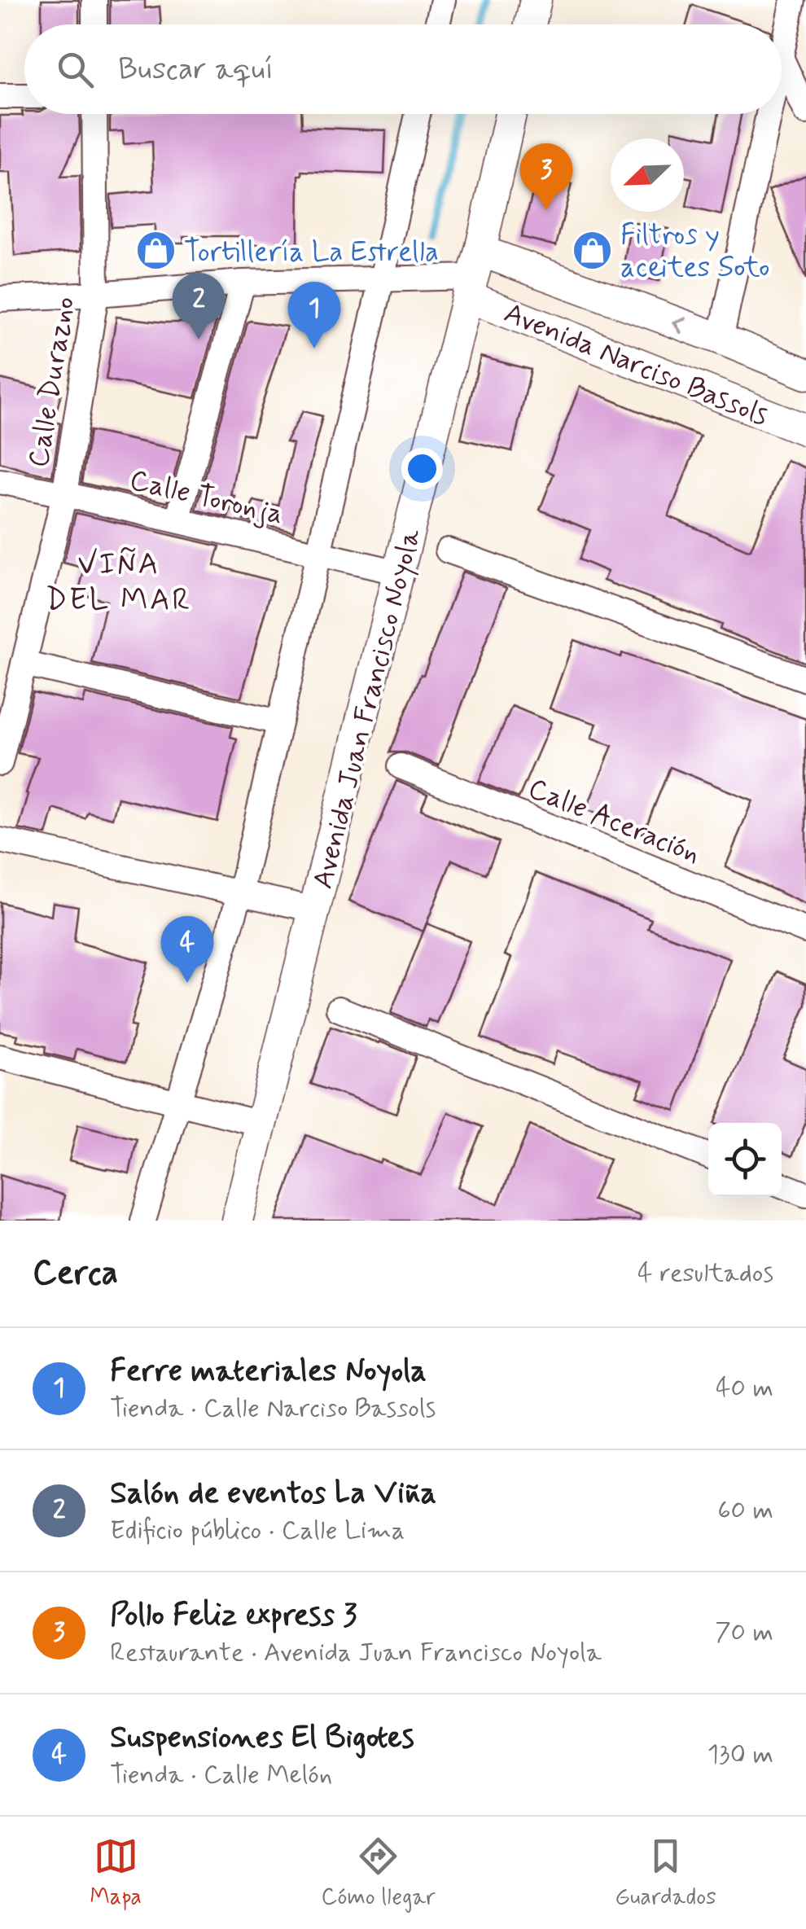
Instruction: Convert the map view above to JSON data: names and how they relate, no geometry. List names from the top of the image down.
{
  "streets": {
    "street": [
      "Avenida Narciso Bassols",
      "Calle Durazno",
      "Calle Toronja",
      "Avenida Juan Francisco Noyola",
      "Calle Aceración"
    ]
  },
  "crossings": [
    ["Avenida Narciso Bassols", "Avenida Juan Francisco Noyola"],
    ["Calle Durazno", "Calle Toronja"],
    ["Calle Toronja", "Avenida Juan Francisco Noyola"]
  ],
  "districts": ["VIÑA DEL MAR"],
  "places": {
    "shop": ["Filtros y aceites Soto", "Tortillería La Estrella"]
  },
  "north": "bottom left",
  "page": {
    "search": "Buscar aquí",
    "pins": [
      "3",
      "2",
      "1",
      "4"
    ],
    "heading": ["Cerca", "4 resultados"],
    "list": [
      {
        "mark": "1",
        "name": "Ferre materiales Noyola",
        "note": "Tienda · Calle Narciso Bassols",
        "value": "40 m"
      },
      {
        "mark": "2",
        "name": "Salón de eventos La Viña",
        "note": "Edificio público · Calle Lima",
        "value": "60 m"
      },
      {
        "mark": "3",
        "name": "Pollo Feliz express 3",
        "note": "Restaurante · Avenida Juan Francisco Noyola",
        "value": "70 m"
      },
      {
        "mark": "4",
        "name": "Suspensiones El Bigotes",
        "note": "Tienda · Calle Melón",
        "value": "130 m"
      }
    ],
    "nav": ["Mapa", "Cómo llegar", "Guardados"]
  }
}
